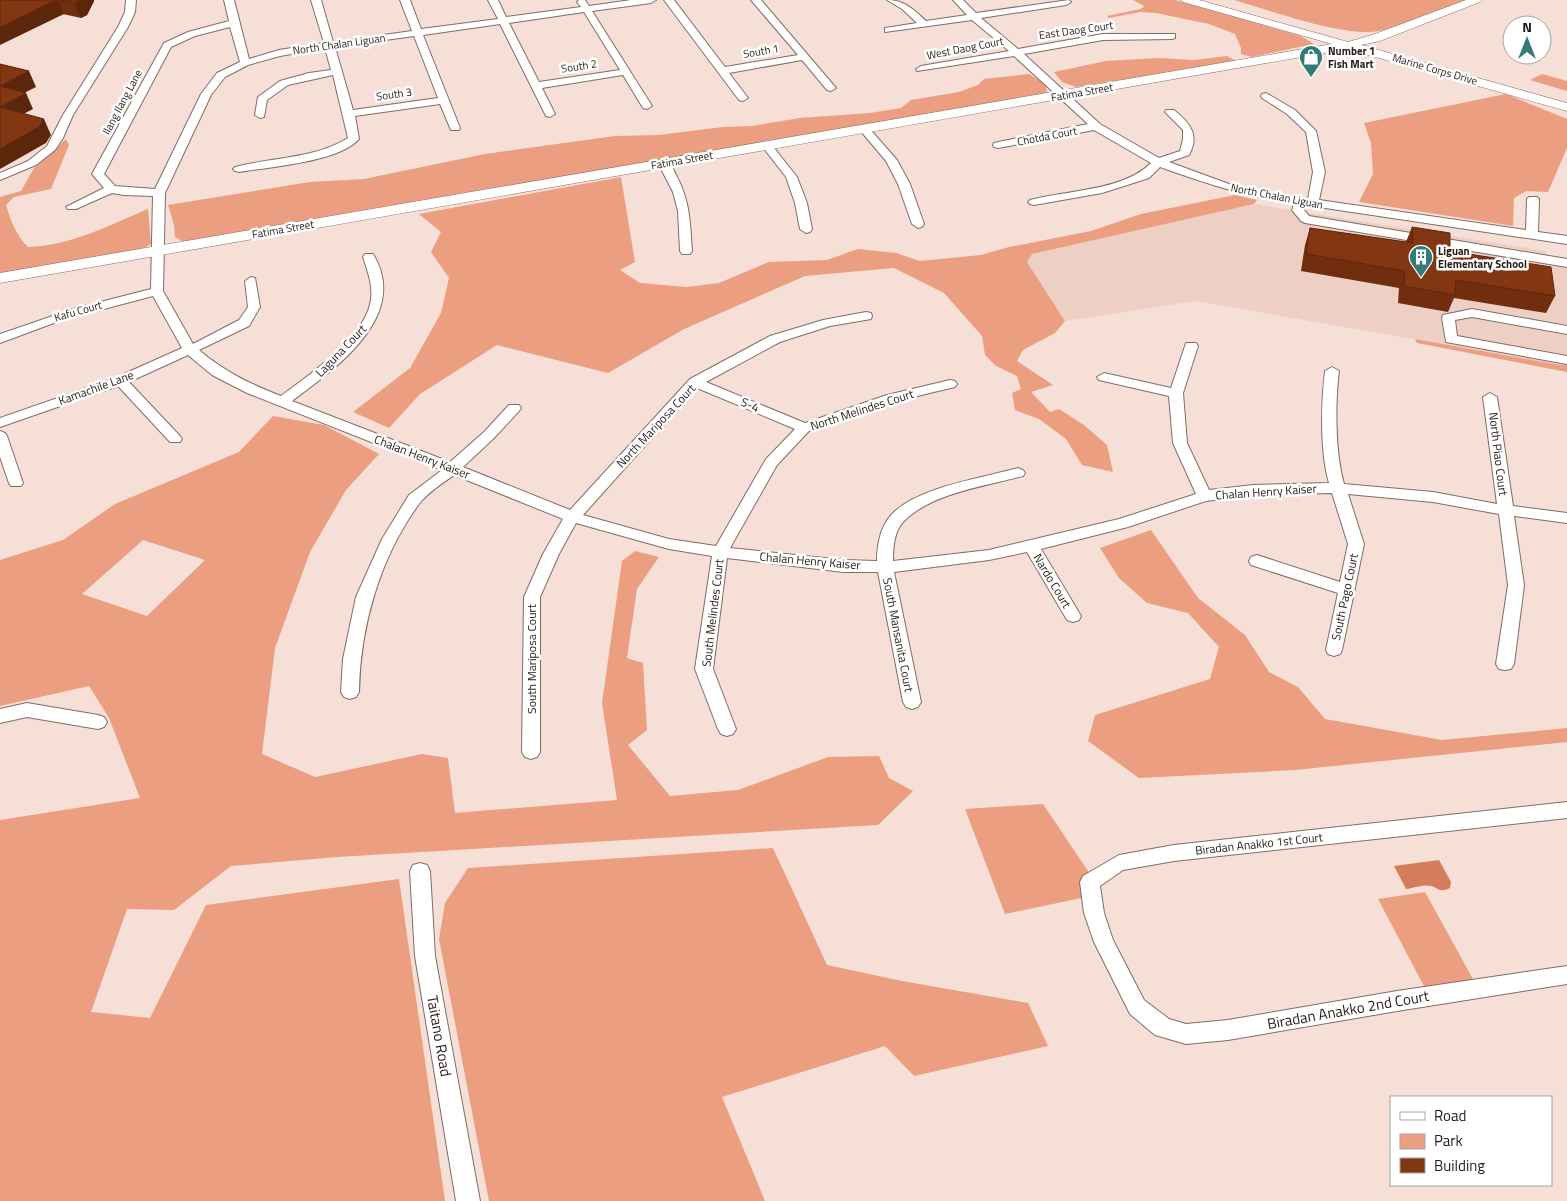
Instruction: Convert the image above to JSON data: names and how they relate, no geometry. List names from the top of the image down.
{
  "streets": {
    "main road": ["Marine Corps Drive", "Fatima Street"],
    "street": [
      "East Daog Court",
      "North Chalan Liguan",
      "West Daog Court",
      "South 1",
      "South 2",
      "South 3",
      "Ilang Ilang Lane",
      "Chotda Court",
      "Kafu Court",
      "Laguna Court",
      "Kamachile Lane",
      "S-4",
      "North Melindes Court",
      "North Mariposa Court",
      "North Piao Court",
      "Chalan Henry Kaiser",
      "Nardo Court",
      "South Pago Court",
      "South Melindes Court",
      "South Mansanita Court",
      "South Mariposa Court",
      "Biradan Anakko 1st Court",
      "Biradan Anakko 2nd Court",
      "Taitano Road"
    ]
  },
  "crossings": [
    ["East Daog Court", "North Chalan Liguan"],
    ["East Daog Court", "West Daog Court"],
    ["North Chalan Liguan", "West Daog Court"],
    ["North Chalan Liguan", "Fatima Street"],
    ["North Chalan Liguan", "Chotda Court"],
    ["North Chalan Liguan", "Chalan Henry Kaiser"],
    ["Marine Corps Drive", "Fatima Street"],
    ["Fatima Street", "Chalan Henry Kaiser"],
    ["Kafu Court", "Chalan Henry Kaiser"],
    ["Laguna Court", "Chalan Henry Kaiser"],
    ["Kamachile Lane", "Chalan Henry Kaiser"],
    ["S-4", "North Melindes Court"],
    ["S-4", "North Mariposa Court"],
    ["North Melindes Court", "Chalan Henry Kaiser"],
    ["North Melindes Court", "South Melindes Court"],
    ["North Mariposa Court", "Chalan Henry Kaiser"],
    ["North Mariposa Court", "South Mariposa Court"],
    ["North Piao Court", "Chalan Henry Kaiser"],
    ["Chalan Henry Kaiser", "Nardo Court"],
    ["Chalan Henry Kaiser", "South Pago Court"],
    ["Chalan Henry Kaiser", "South Melindes Court"],
    ["Chalan Henry Kaiser", "South Mansanita Court"],
    ["Chalan Henry Kaiser", "South Mariposa Court"],
    ["Biradan Anakko 1st Court", "Biradan Anakko 2nd Court"]
  ],
  "places": {
    "shop": ["Number 1 Fish Mart"],
    "building": ["Liguan Elementary School"]
  },
  "legend": ["Road", "Park", "Building"],
  "north": "top"
}
